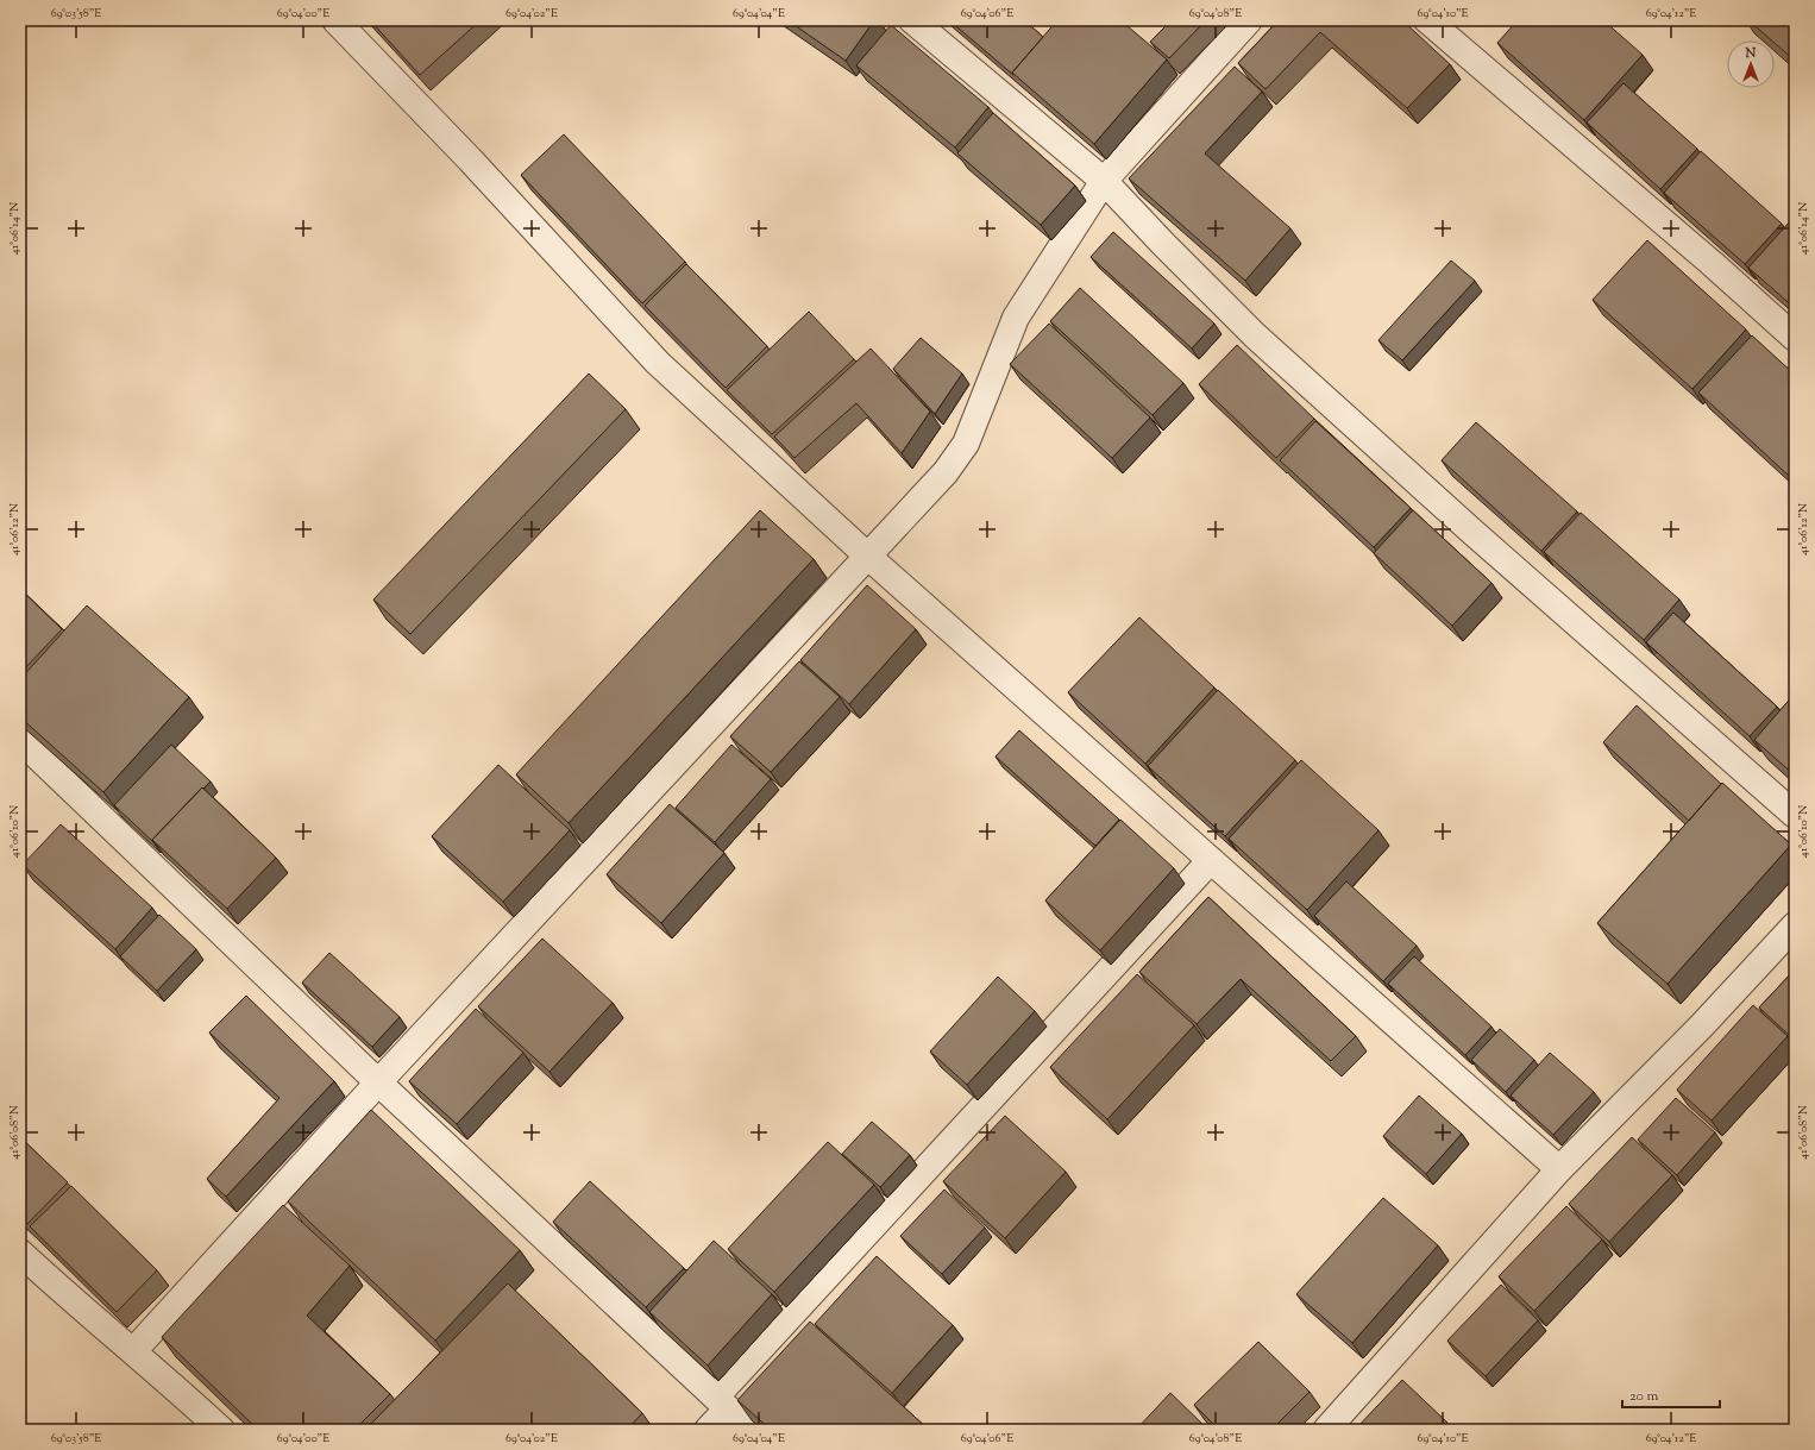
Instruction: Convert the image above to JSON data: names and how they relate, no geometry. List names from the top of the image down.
{
  "scale_bar": "20 m",
  "north": "top",
  "coordinates": [
    "69°03'58\"E",
    "69°04'00\"E",
    "69°04'02\"E",
    "69°04'04\"E",
    "69°04'06\"E",
    "69°04'08\"E",
    "69°04'10\"E",
    "69°04'12\"E",
    "41°06'14\"N",
    "41°06'12\"N",
    "41°06'10\"N",
    "41°06'08\"N"
  ]
}
